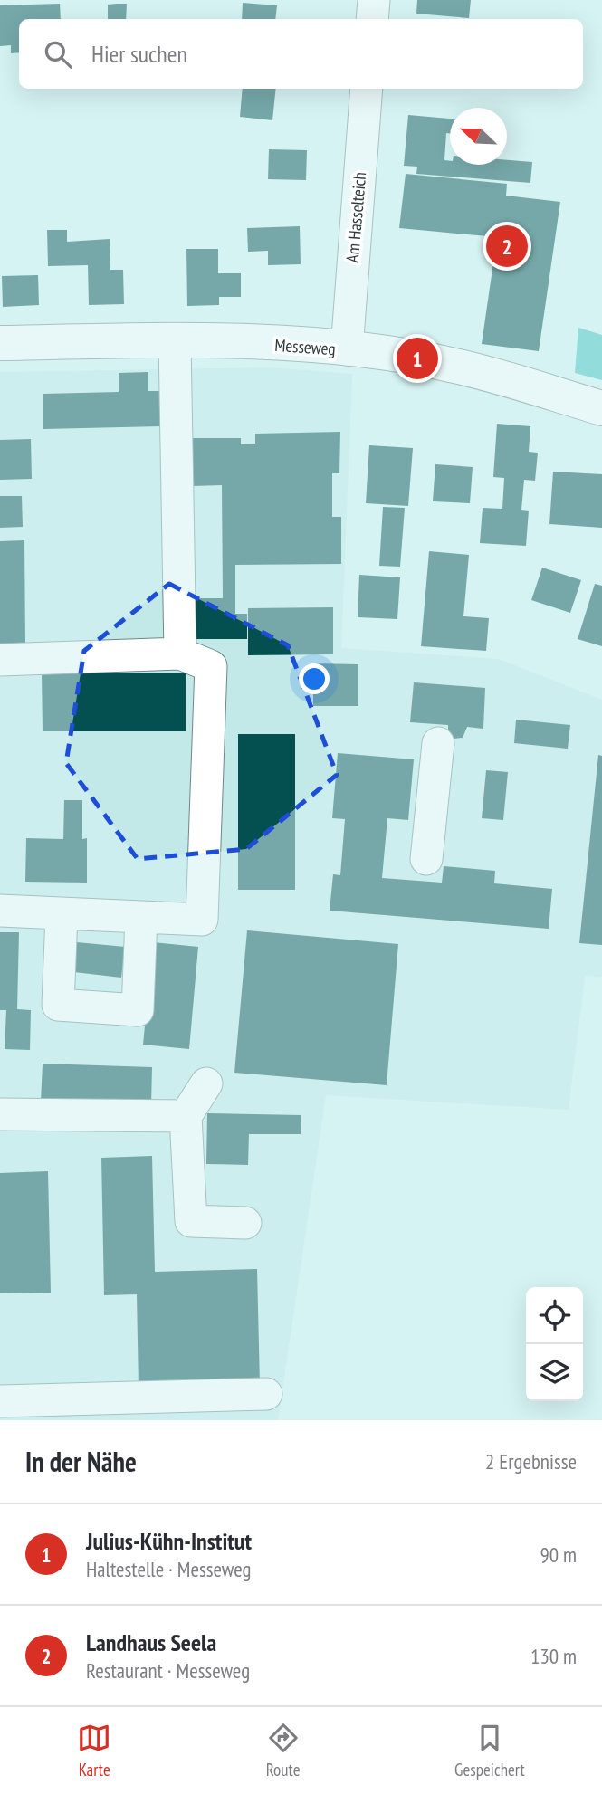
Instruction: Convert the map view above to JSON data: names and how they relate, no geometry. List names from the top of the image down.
{
  "streets": {
    "main road": ["Messeweg"],
    "street": ["Am Hasselteich"]
  },
  "crossings": [
    ["Am Hasselteich", "Messeweg"]
  ],
  "north": "top left",
  "page": {
    "search": "Hier suchen",
    "pins": ["2", "1"],
    "heading": ["In der Nähe", "2 Ergebnisse"],
    "list": [
      {
        "mark": "1",
        "name": "Julius-Kühn-Institut",
        "note": "Haltestelle · Messeweg",
        "value": "90 m"
      },
      {
        "mark": "2",
        "name": "Landhaus Seela",
        "note": "Restaurant · Messeweg",
        "value": "130 m"
      }
    ],
    "nav": ["Karte", "Route", "Gespeichert"]
  }
}
